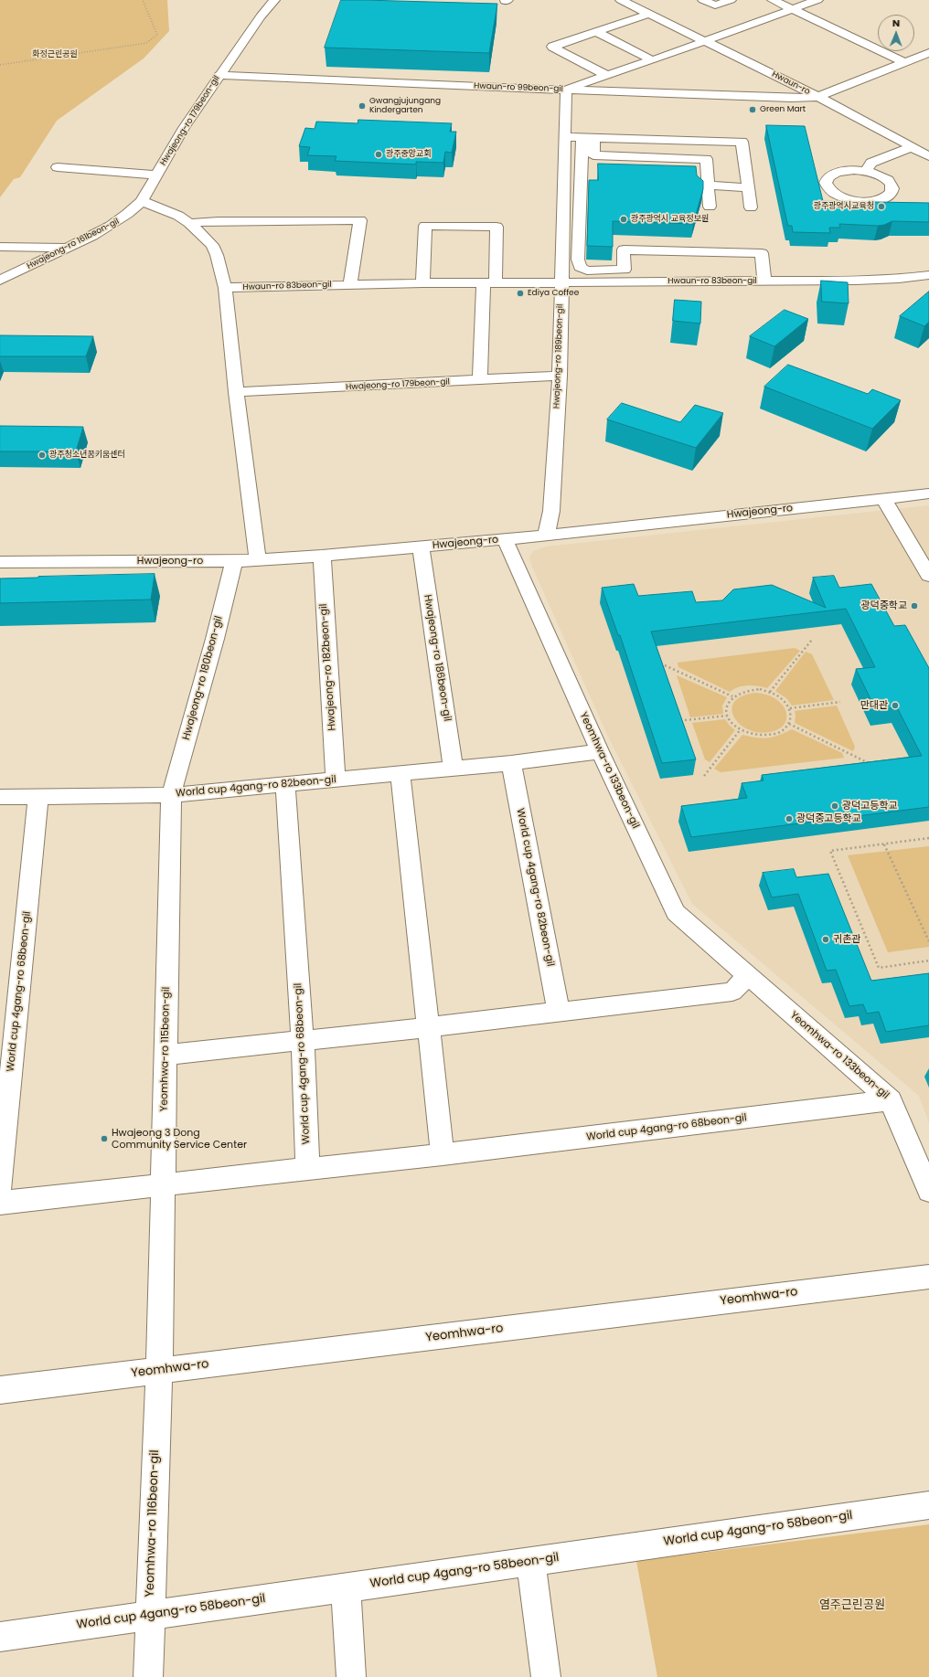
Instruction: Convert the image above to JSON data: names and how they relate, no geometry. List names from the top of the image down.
{
  "streets": {
    "street": [
      "Hwaun-ro",
      "Hwaun-ro 99beon-gil",
      "Hwajeong-ro 179beon-gil",
      "Hwajeong-ro 161beon-gil",
      "Hwaun-ro 83beon-gil",
      "Hwajeong-ro 189beon-gil",
      "Hwajeong-ro",
      "Hwajeong-ro 186beon-gil",
      "Hwajeong-ro 182beon-gil",
      "Hwajeong-ro 180beon-gil",
      "Yeomhwa-ro 133beon-gil",
      "World cup 4gang-ro 82beon-gil",
      "World cup 4gang-ro 68beon-gil",
      "Yeomhwa-ro 115beon-gil",
      "Yeomhwa-ro",
      "Yeomhwa-ro 116beon-gil",
      "World cup 4gang-ro 58beon-gil"
    ]
  },
  "crossings": [
    ["Hwaun-ro", "Hwaun-ro 99beon-gil"],
    ["Hwaun-ro 99beon-gil", "Hwajeong-ro 179beon-gil"],
    ["Hwaun-ro 99beon-gil", "Hwajeong-ro 189beon-gil"],
    ["Hwajeong-ro 179beon-gil", "Hwajeong-ro 161beon-gil"],
    ["Hwajeong-ro 179beon-gil", "Hwajeong-ro 189beon-gil"],
    ["Hwaun-ro 83beon-gil", "Hwajeong-ro 189beon-gil"],
    ["Hwajeong-ro 189beon-gil", "Hwajeong-ro"],
    ["Hwajeong-ro", "Hwajeong-ro 186beon-gil"],
    ["Hwajeong-ro", "Hwajeong-ro 182beon-gil"],
    ["Hwajeong-ro", "Hwajeong-ro 180beon-gil"],
    ["Hwajeong-ro", "Yeomhwa-ro 133beon-gil"],
    ["Hwajeong-ro 186beon-gil", "World cup 4gang-ro 82beon-gil"],
    ["Hwajeong-ro 182beon-gil", "World cup 4gang-ro 82beon-gil"],
    ["Hwajeong-ro 180beon-gil", "World cup 4gang-ro 82beon-gil"],
    ["Hwajeong-ro 180beon-gil", "Yeomhwa-ro 115beon-gil"],
    ["Yeomhwa-ro 133beon-gil", "World cup 4gang-ro 82beon-gil"],
    ["Yeomhwa-ro 133beon-gil", "World cup 4gang-ro 68beon-gil"],
    ["World cup 4gang-ro 82beon-gil", "World cup 4gang-ro 68beon-gil"],
    ["World cup 4gang-ro 82beon-gil", "Yeomhwa-ro 115beon-gil"],
    ["World cup 4gang-ro 68beon-gil", "Yeomhwa-ro 115beon-gil"],
    ["Yeomhwa-ro 115beon-gil", "Yeomhwa-ro"],
    ["Yeomhwa-ro 115beon-gil", "Yeomhwa-ro 116beon-gil"],
    ["Yeomhwa-ro", "Yeomhwa-ro 116beon-gil"],
    ["Yeomhwa-ro 116beon-gil", "World cup 4gang-ro 58beon-gil"]
  ],
  "parks": ["화정근린공원", "염주근린공원"],
  "places": [
    "Gwangjujungang Kindergarten",
    "Green Mart",
    "광주중앙교회",
    "광주광역시교육청",
    "광주광역시 교육정보원",
    "Ediya Coffee",
    "광주청소년꿈키움센터",
    "광덕중학교",
    "만대관",
    "광덕고등학교",
    "광덕중고등학교",
    "귀촌관",
    "Hwajeong 3 Dong Community Service Center"
  ],
  "north": "top"
}
